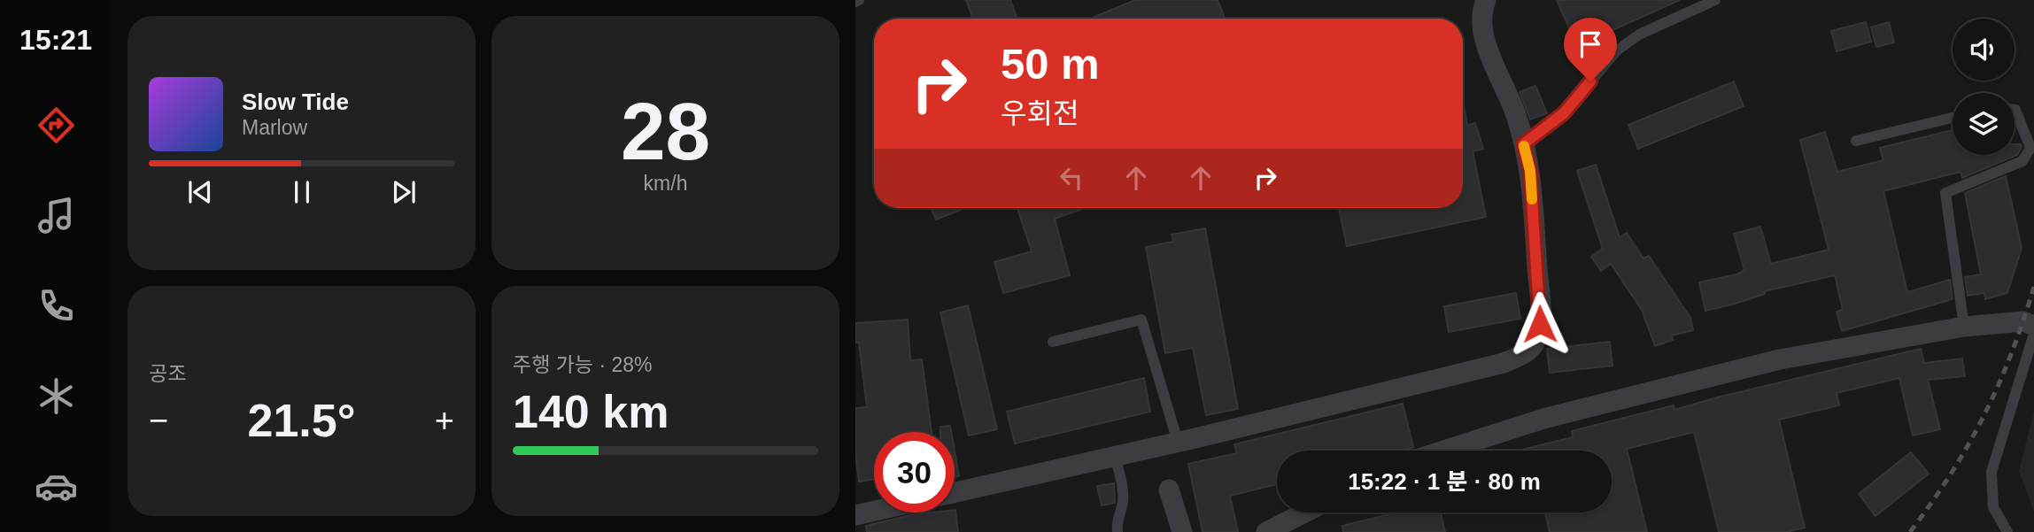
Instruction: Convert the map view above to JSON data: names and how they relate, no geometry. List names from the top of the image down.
{
  "page": {
    "tabs": "15:21",
    "tile": [
      ["28", "km/h"],
      "공조",
      ["주행 가능 · 28%", "140 km"]
    ],
    "turn": ["50 m", "우회전"],
    "song": ["Slow Tide", "Marlow"],
    "heat": ["−", "21.5°", "+"],
    "limit": "30",
    "trip": "15:22 · 1 분 · 80 m"
  }
}
